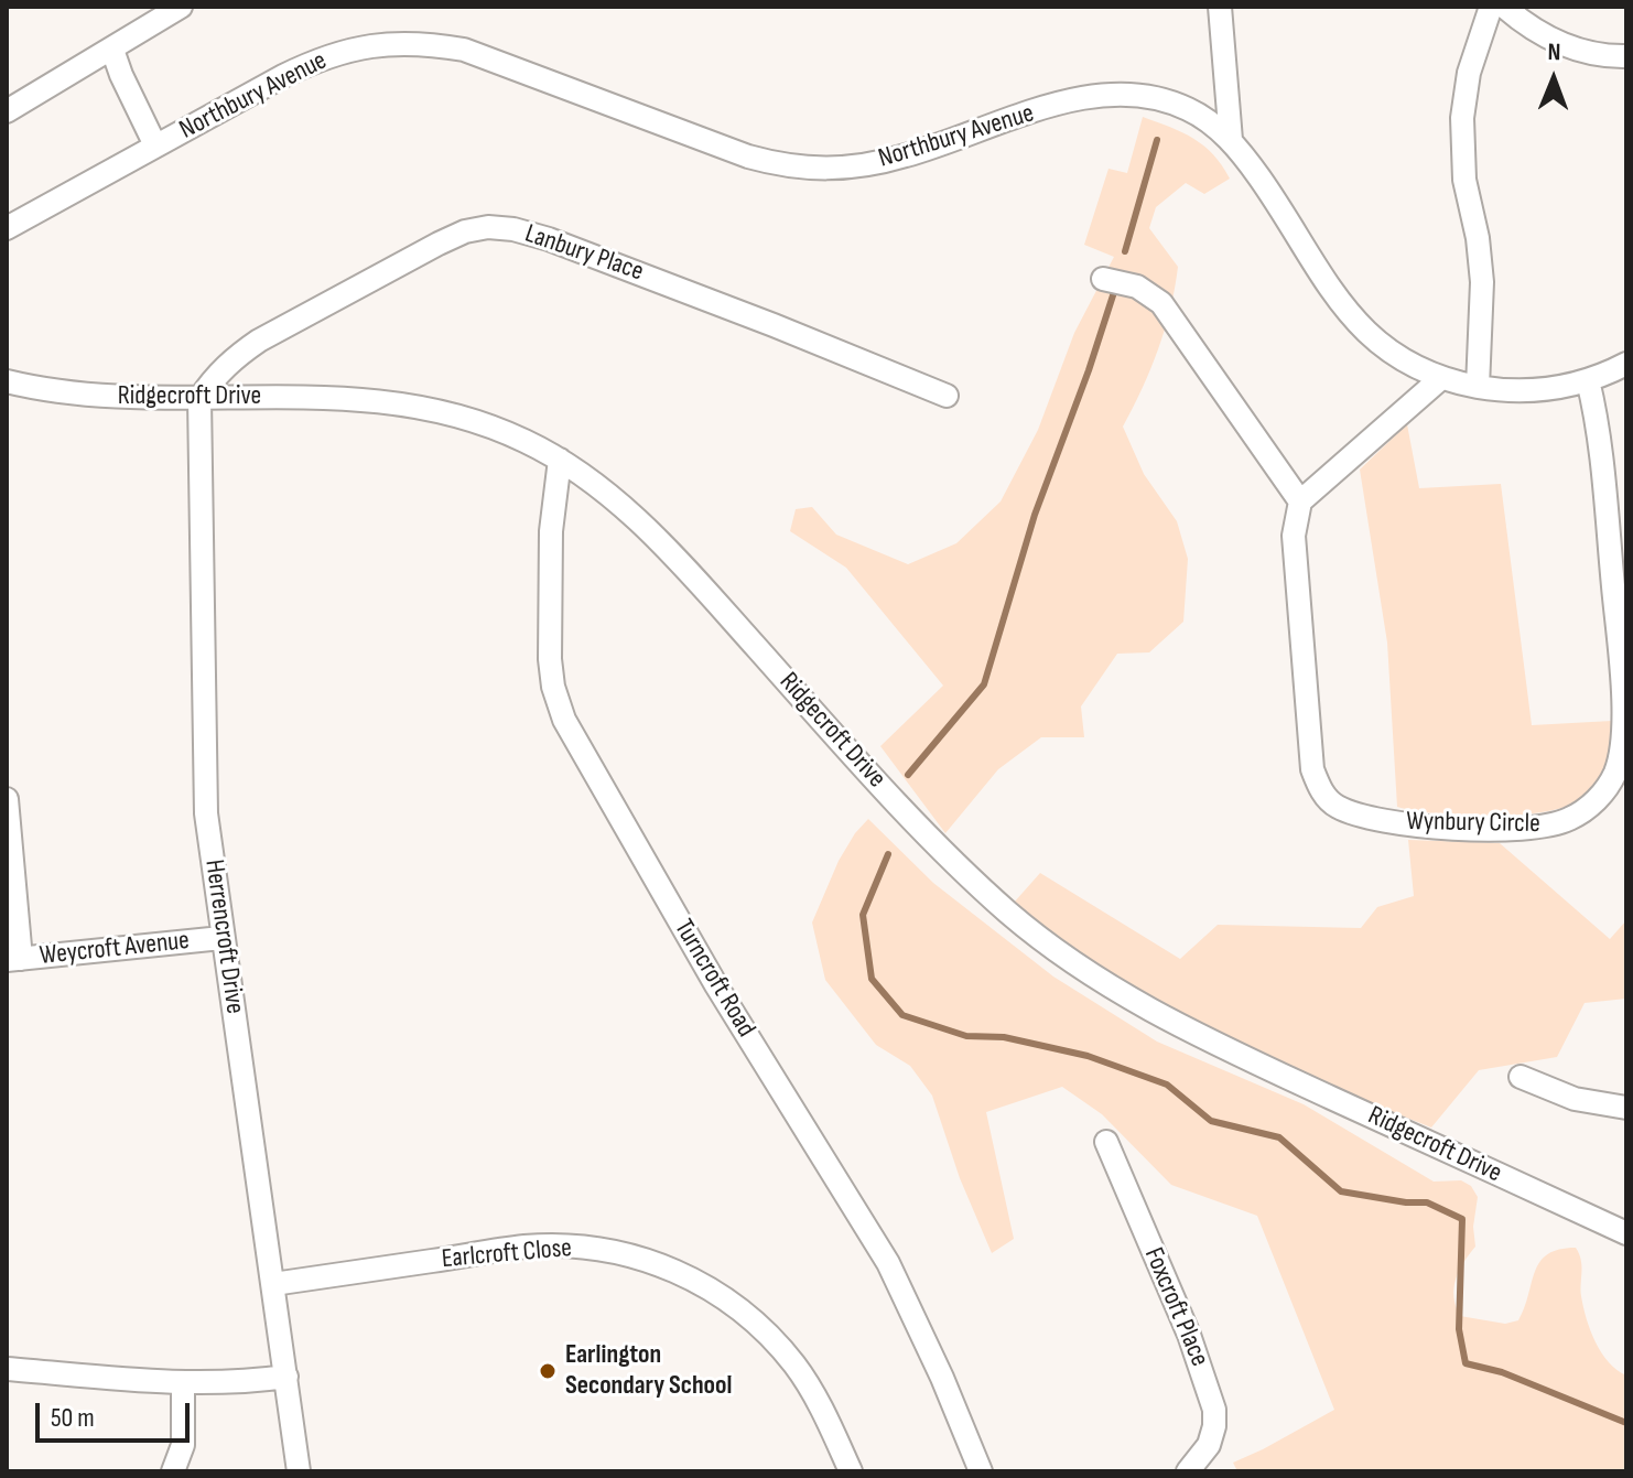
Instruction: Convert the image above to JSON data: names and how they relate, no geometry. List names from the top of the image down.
{
  "streets": {
    "street": [
      "Northbury Avenue",
      "Lanbury Place",
      "Ridgecroft Drive",
      "Wynbury Circle",
      "Herrencroft Drive",
      "Weycroft Avenue",
      "Turncroft Road",
      "Earlcroft Close",
      "Foxcroft Place"
    ]
  },
  "crossings": [
    ["Northbury Avenue", "Wynbury Circle"],
    ["Lanbury Place", "Ridgecroft Drive"],
    ["Lanbury Place", "Herrencroft Drive"],
    ["Ridgecroft Drive", "Herrencroft Drive"],
    ["Ridgecroft Drive", "Turncroft Road"],
    ["Herrencroft Drive", "Weycroft Avenue"],
    ["Herrencroft Drive", "Earlcroft Close"]
  ],
  "places": ["Earlington Secondary School"],
  "scale_bar": "50 m",
  "north": "top"
}
